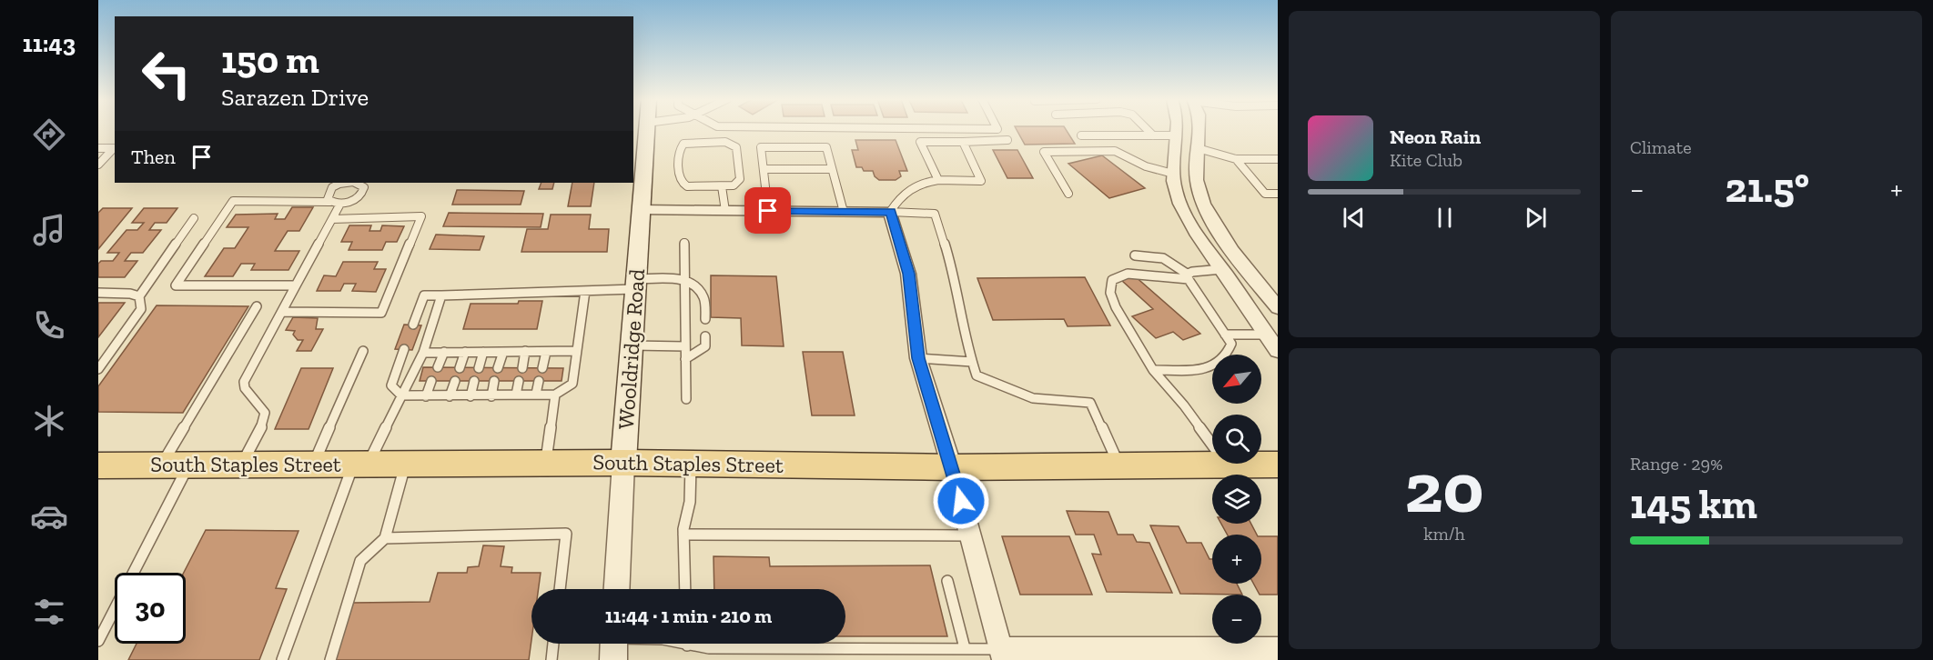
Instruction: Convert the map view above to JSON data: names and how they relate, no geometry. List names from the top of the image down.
{
  "streets": {
    "main road": ["Wooldridge Road", "South Staples Street"]
  },
  "crossings": [
    ["Wooldridge Road", "South Staples Street"]
  ],
  "north": "bottom left",
  "page": {
    "tabs": "11:43",
    "tile": [
      "Climate",
      ["20", "km/h"],
      ["Range · 29%", "145 km"]
    ],
    "turn": ["150 m", "Sarazen Drive"],
    "song": ["Neon Rain", "Kite Club"],
    "then": "Then",
    "heat": ["−", "21.5°", "+"],
    "map_buttons": ["+", "−"],
    "limit": "30",
    "trip": "11:44 · 1 min · 210 m"
  }
}
